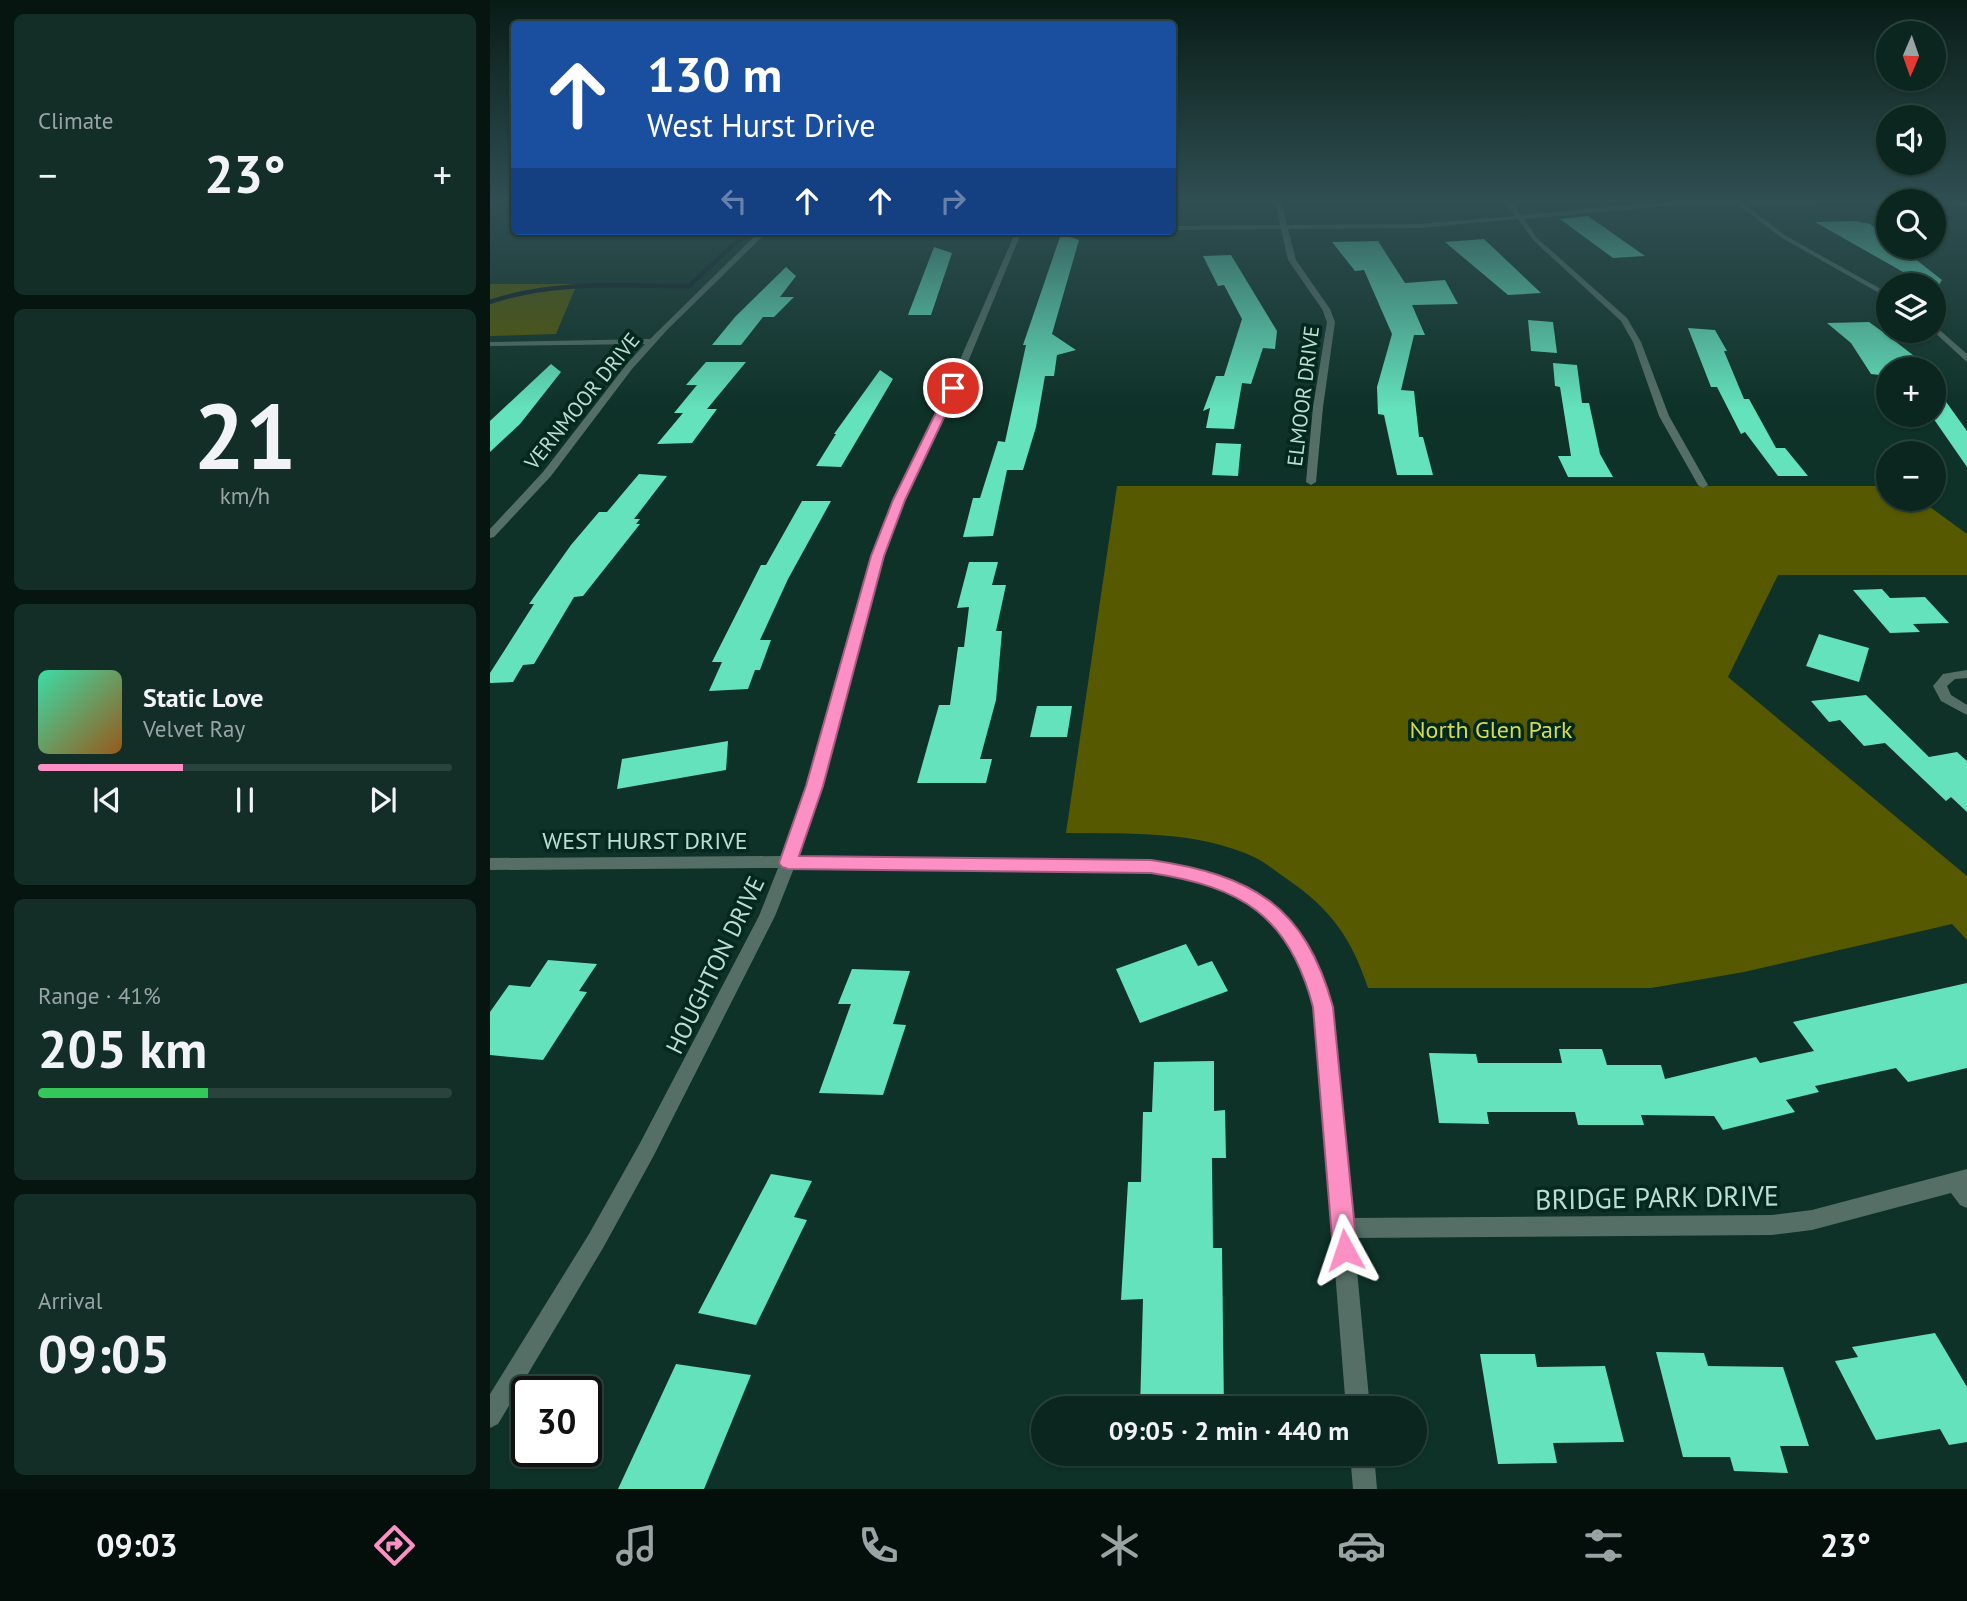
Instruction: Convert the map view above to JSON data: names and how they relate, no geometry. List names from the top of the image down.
{
  "streets": {
    "street": [
      "ELMOOR DRIVE",
      "VERNMOOR DRIVE",
      "WEST HURST DRIVE",
      "HOUGHTON DRIVE",
      "BRIDGE PARK DRIVE"
    ]
  },
  "crossings": [
    ["WEST HURST DRIVE", "HOUGHTON DRIVE"],
    ["WEST HURST DRIVE", "BRIDGE PARK DRIVE"]
  ],
  "parks": ["North Glen Park"],
  "north": "bottom",
  "page": {
    "tile": [
      "Climate",
      ["21", "km/h"],
      ["Range · 41%", "205 km"],
      ["Arrival", "09:05"]
    ],
    "map_buttons": ["+", "−"],
    "turn": ["130 m", "West Hurst Drive"],
    "heat": ["−", "23°", "+"],
    "song": ["Static Love", "Velvet Ray"],
    "limit": "30",
    "trip": "09:05 · 2 min · 440 m",
    "tabs": ["09:03", "23°"]
  }
}
